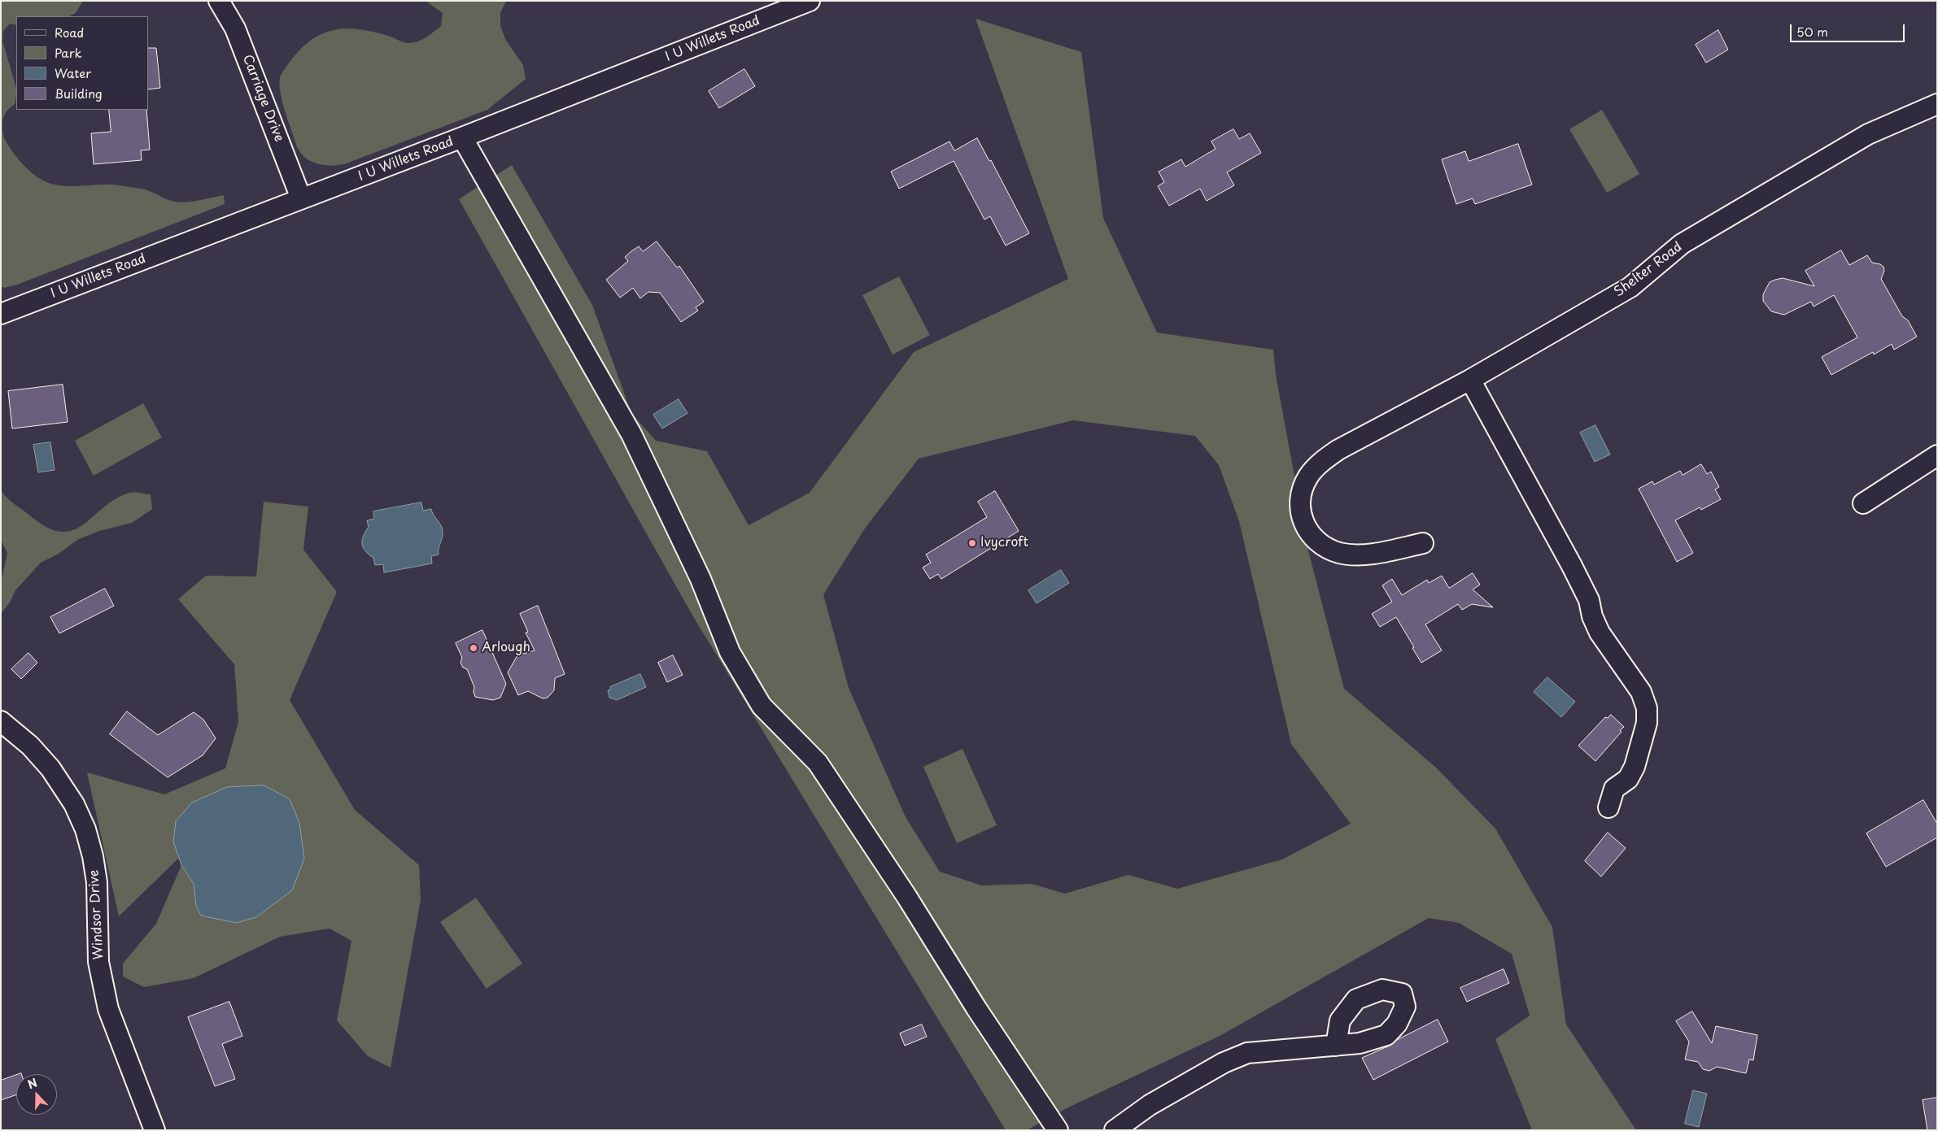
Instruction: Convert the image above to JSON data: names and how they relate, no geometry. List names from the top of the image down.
{
  "streets": {
    "street": [
      "I U Willets Road",
      "Carriage Drive",
      "Shelter Road",
      "Windsor Drive"
    ]
  },
  "crossings": [
    ["I U Willets Road", "Carriage Drive"]
  ],
  "places": ["Ivycroft", "Arlough"],
  "legend": [
    "Road",
    "Park",
    "Water",
    "Building"
  ],
  "scale_bar": "50 m",
  "north": "top"
}
